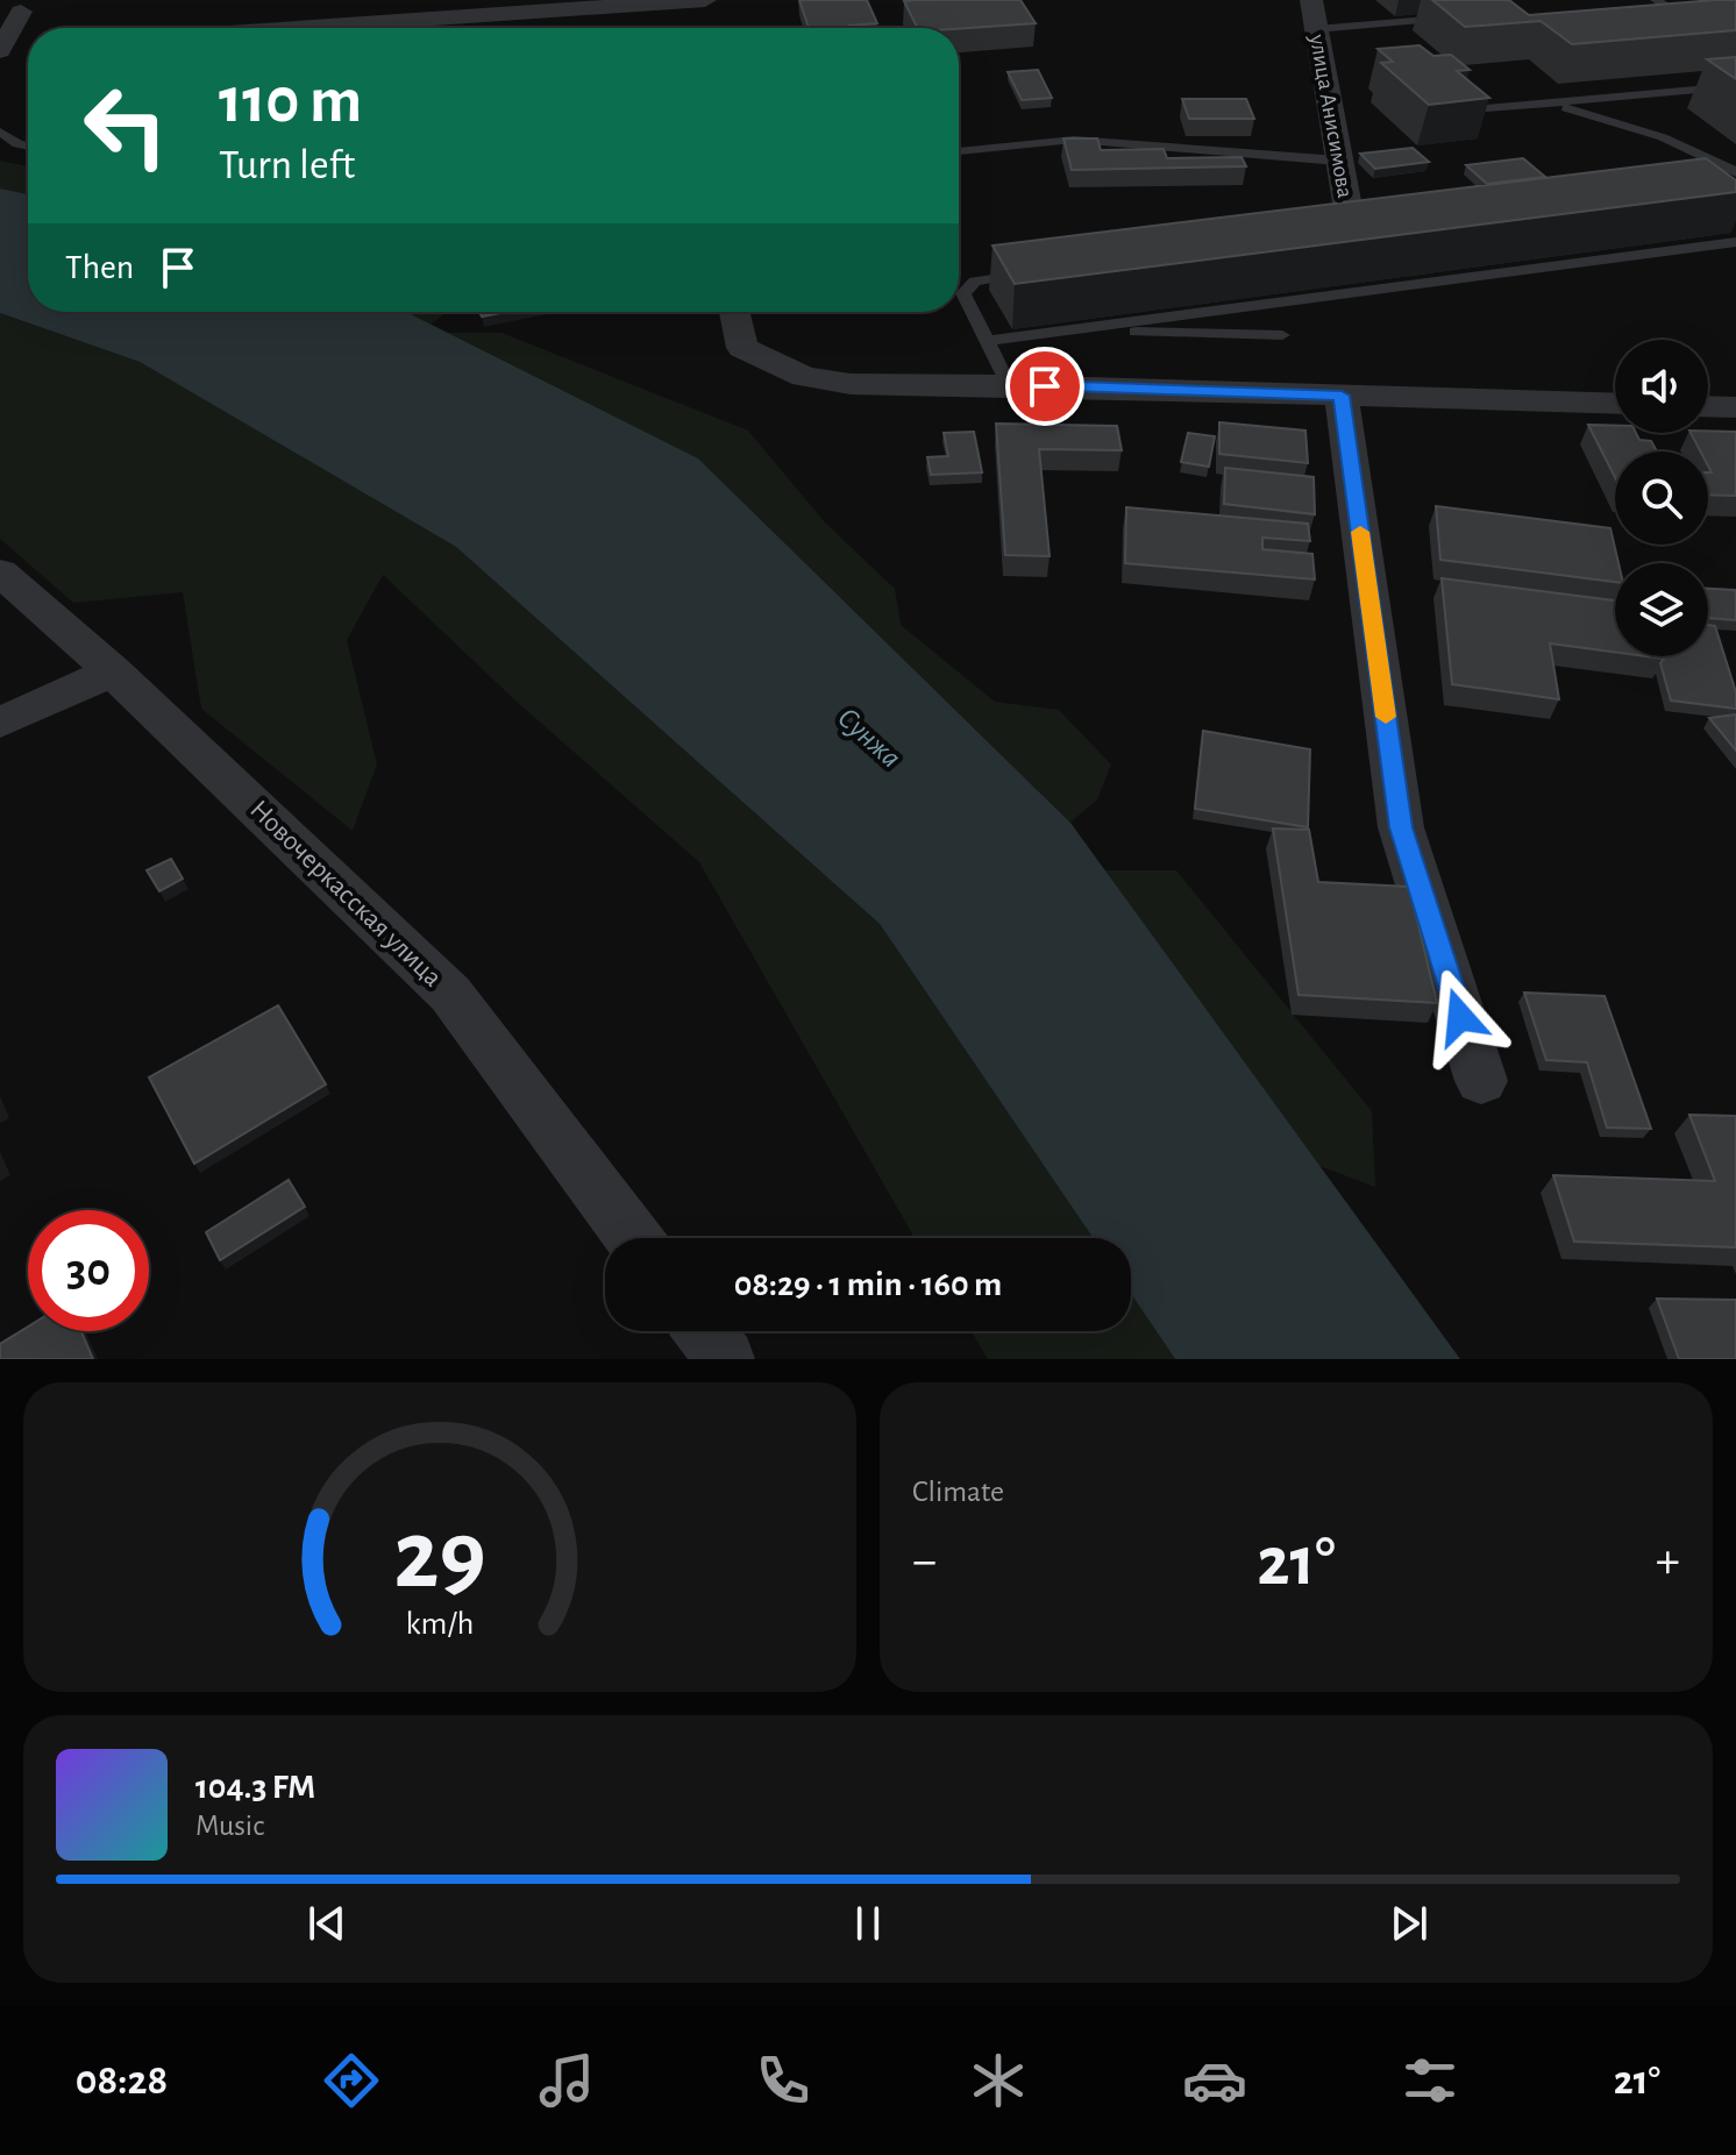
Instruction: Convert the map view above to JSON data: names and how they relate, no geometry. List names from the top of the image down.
{
  "streets": {
    "street": ["улица Анисимова", "Новочеркасская улица"]
  },
  "water": ["Сунжа"],
  "page": {
    "turn": ["110 m", "Turn left"],
    "then": "Then",
    "limit": "30",
    "trip": "08:29 · 1 min · 160 m",
    "tile": "Climate",
    "heat": ["−", "21°", "+"],
    "song": ["104.3 FM", "Music"],
    "tabs": ["08:28", "21°"],
    "gauge": ["29", "km/h"]
  }
}
